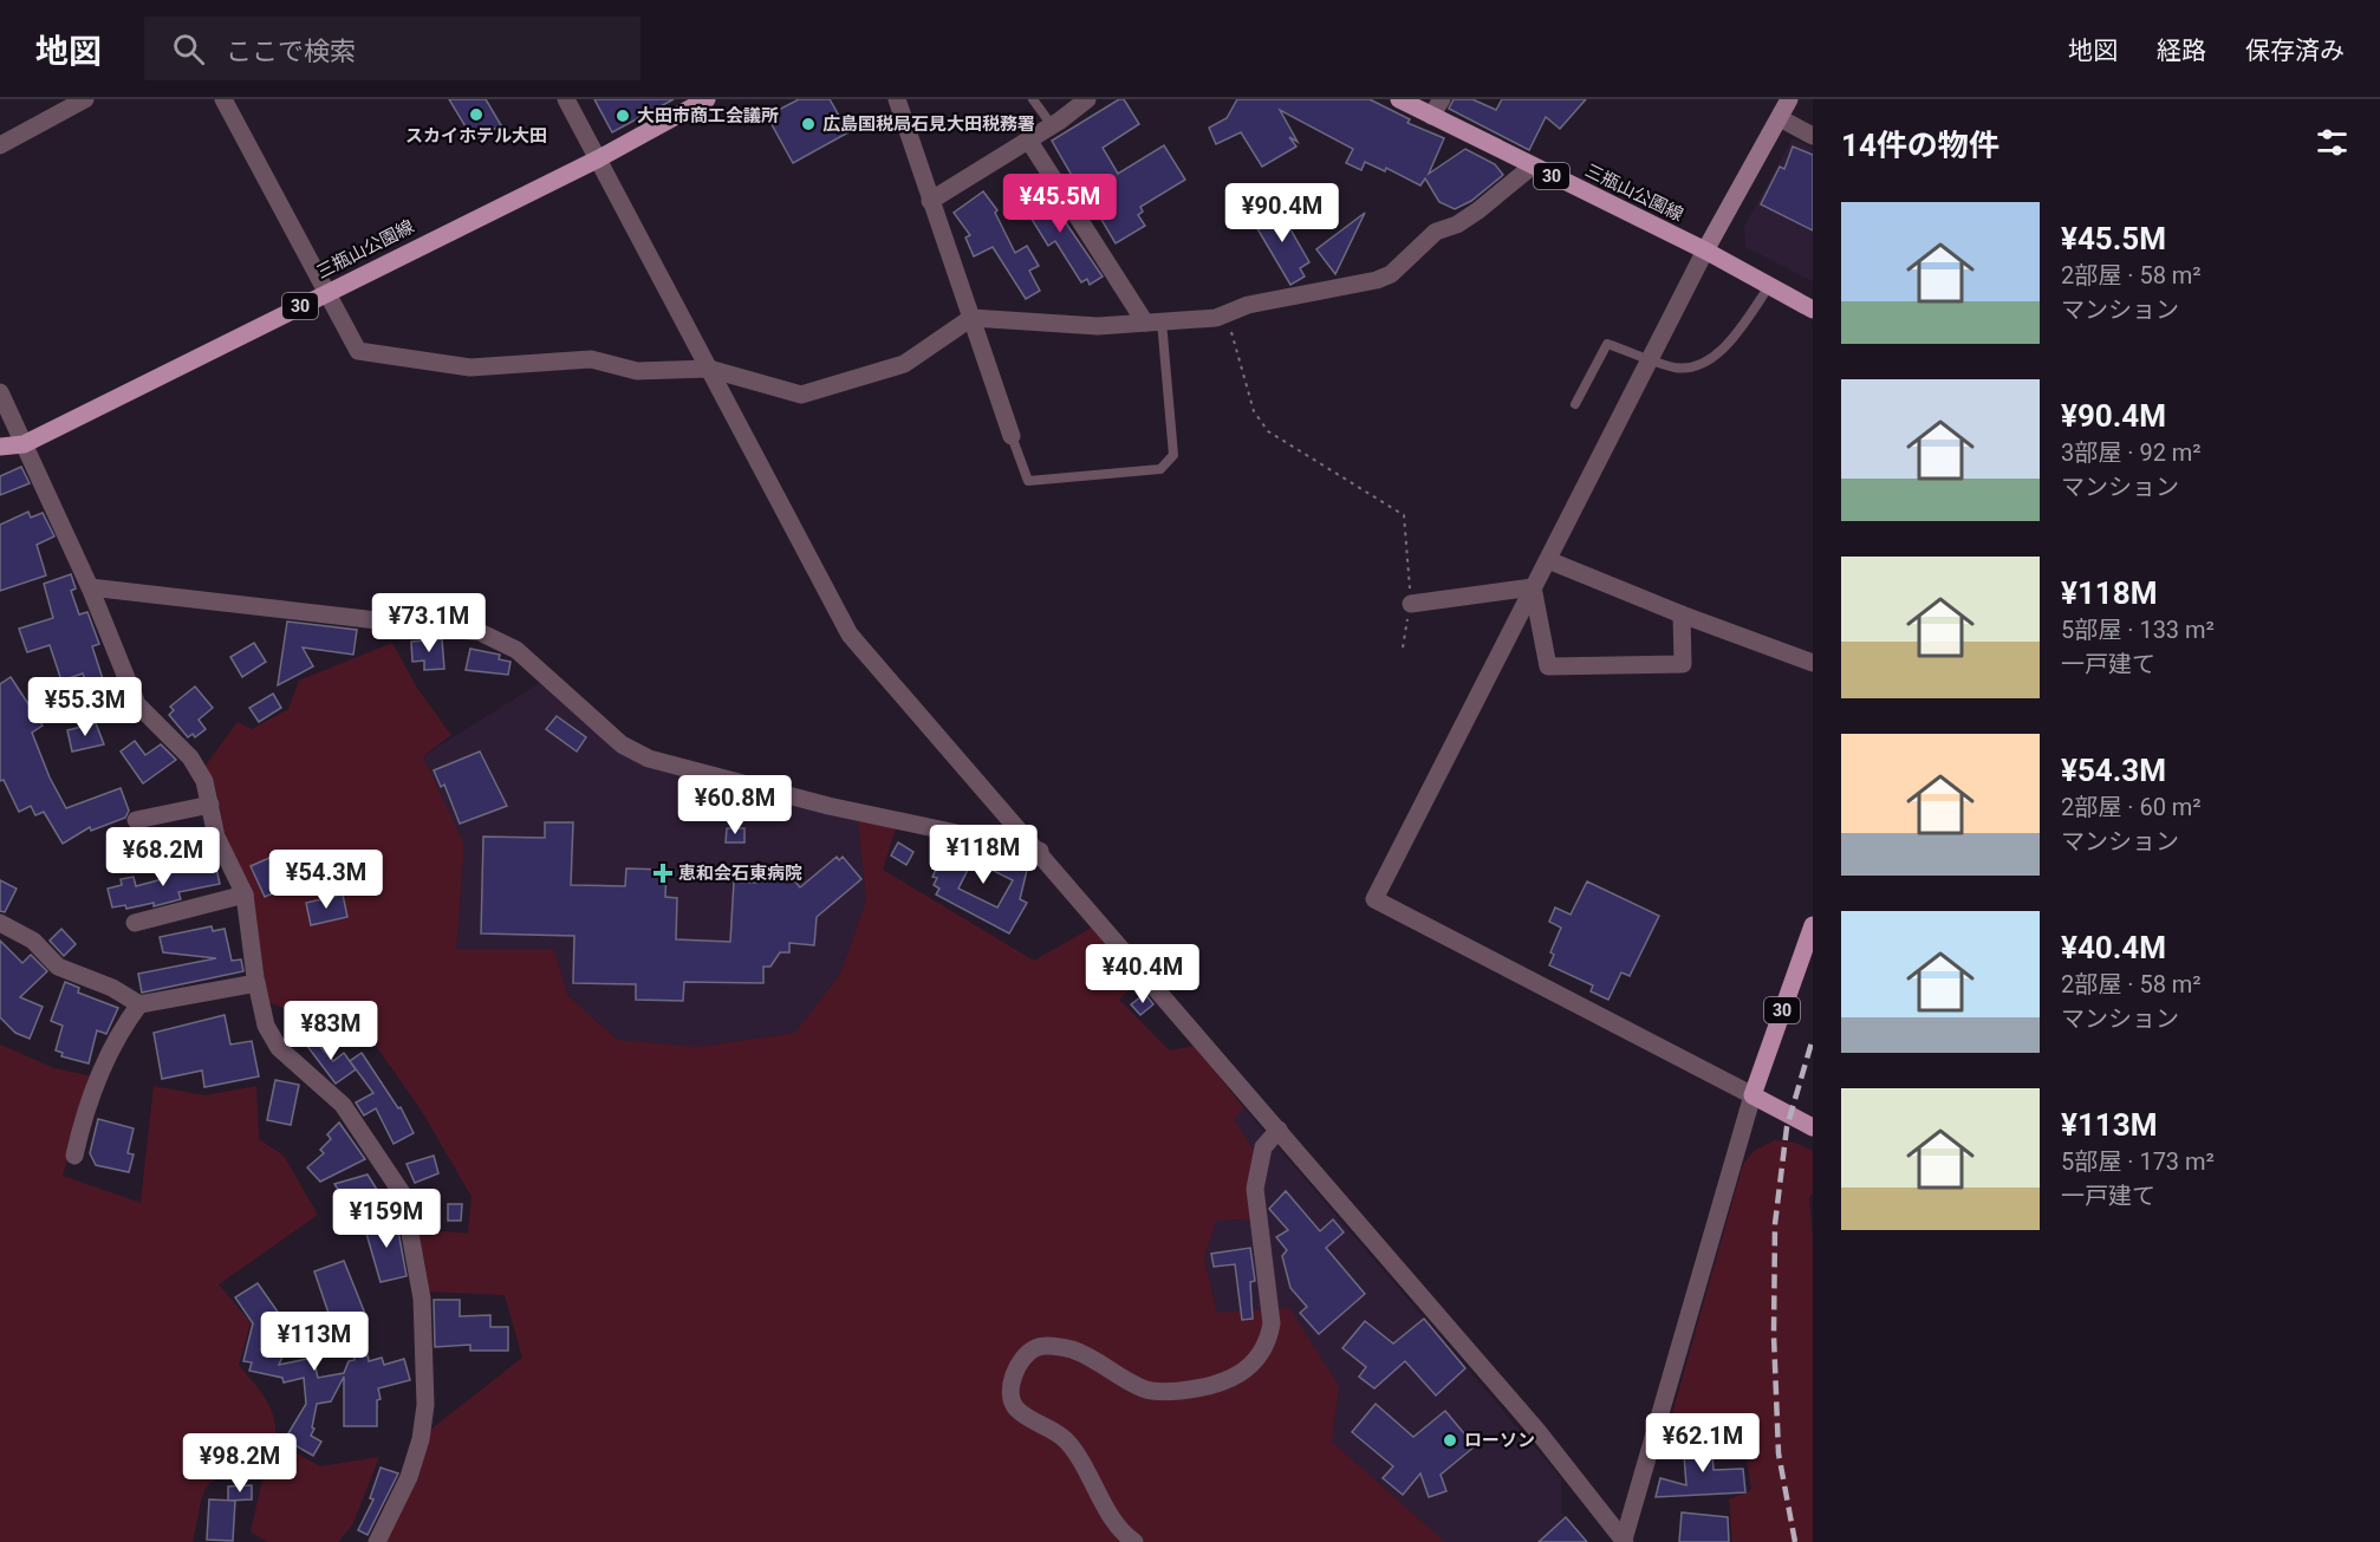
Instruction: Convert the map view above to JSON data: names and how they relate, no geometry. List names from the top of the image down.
{
  "streets": {
    "main road": ["30", "三瓶山公園線"]
  },
  "places": {
    "other": [
      "スカイホテル大田",
      "大田市商工会議所",
      "広島国税局石見大田税務署",
      "ローソン"
    ],
    "health": ["恵和会石東病院"]
  },
  "page": {
    "header": "地図",
    "search": "ここで検索",
    "nav": ["地図", "経路", "保存済み"],
    "heading": "14件の物件",
    "price": [
      "¥45.5M",
      "¥90.4M",
      "¥73.1M",
      "¥55.3M",
      "¥60.8M",
      "¥118M",
      "¥68.2M",
      "¥54.3M",
      "¥40.4M",
      "¥83M",
      "¥159M",
      "¥113M",
      "¥62.1M",
      "¥98.2M"
    ],
    "list": [
      {
        "name": "¥45.5M",
        "note": "2部屋 · 58 m² · マンション"
      },
      {
        "name": "¥90.4M",
        "note": "3部屋 · 92 m² · マンション"
      },
      {
        "name": "¥118M",
        "note": "5部屋 · 133 m² · 一戸建て"
      },
      {
        "name": "¥54.3M",
        "note": "2部屋 · 60 m² · マンション"
      },
      {
        "name": "¥40.4M",
        "note": "2部屋 · 58 m² · マンション"
      },
      {
        "name": "¥113M",
        "note": "5部屋 · 173 m² · 一戸建て"
      }
    ]
  }
}
